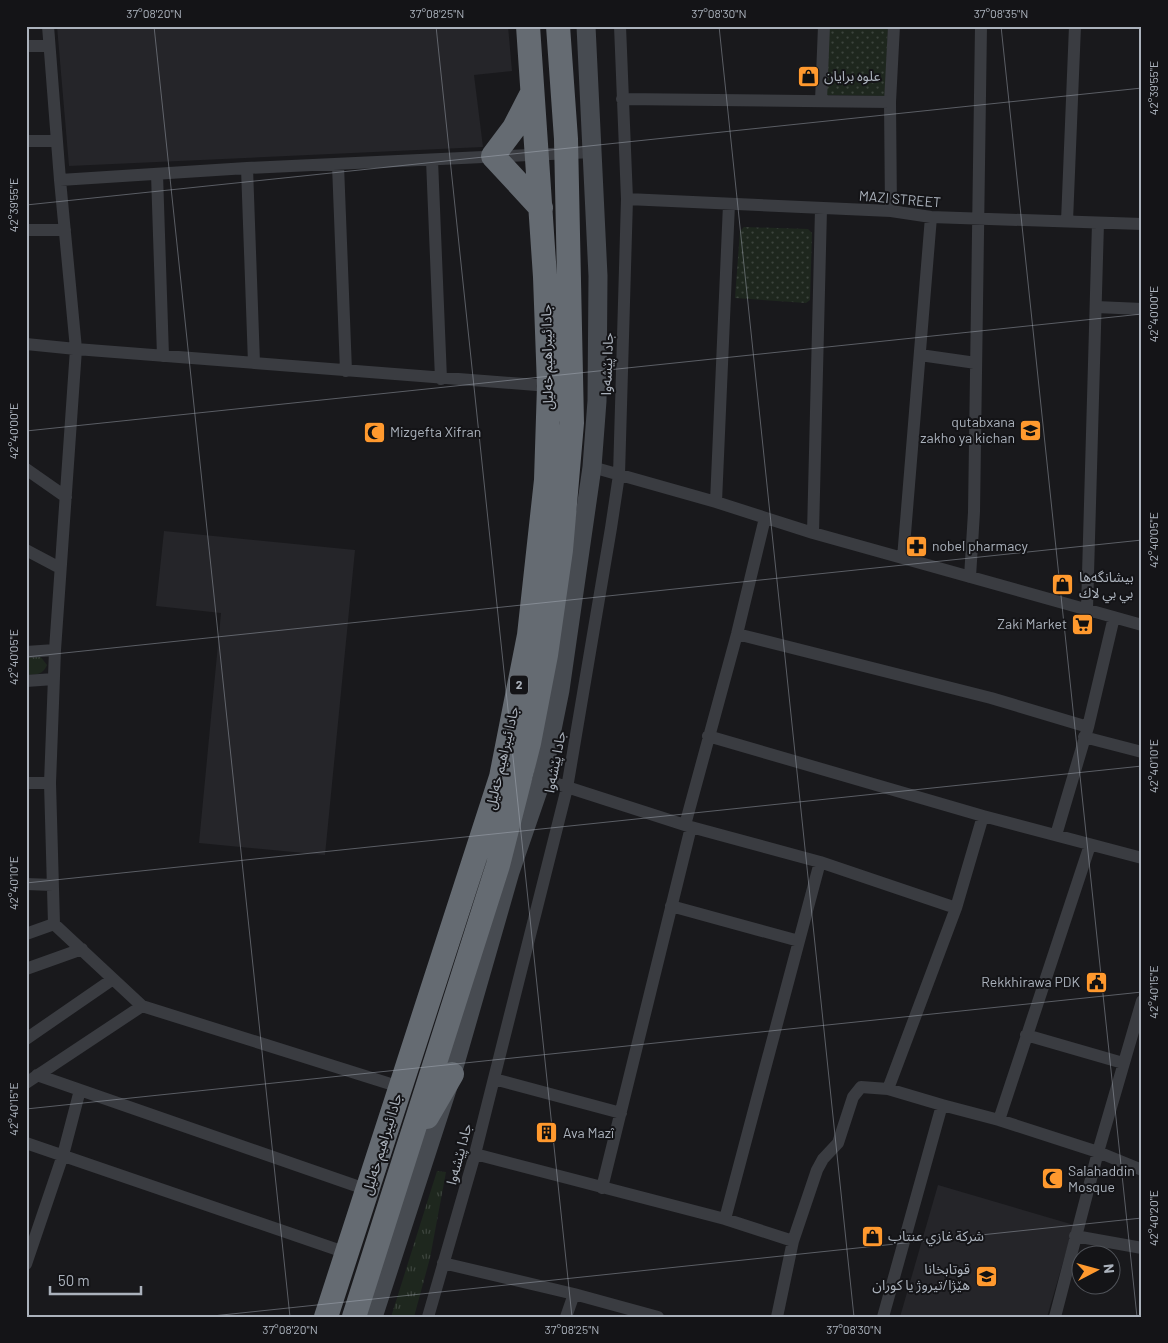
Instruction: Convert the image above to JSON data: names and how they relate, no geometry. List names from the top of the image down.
{
  "streets": {
    "highway": ["جادا ئیبراهیم خەلیل", "2"],
    "street": ["MAZI STREET", "جادا پێشەوا"]
  },
  "crossings": [
    ["MAZI STREET", "جادا پێشەوا"]
  ],
  "places": {
    "shop": ["علوه برايان", "بيشانگه‌ها بي بي لاك", "شركة غازي عنتاب"],
    "school or university": ["qutabxana zakho ya kichan", "قوتابخانا هێژا/تيروژ يا كوران"],
    "mosque": ["Mizgefta Xifran", "Salahaddin Mosque"],
    "pharmacy": ["nobel pharmacy"],
    "supermarket": ["Zaki Market"],
    "public building": ["Rekkhirawa PDK"],
    "building": ["Ava Mazî"]
  },
  "scale_bar": "50 m",
  "north": "right",
  "coordinates": [
    "37°08'20\"N",
    "37°08'25\"N",
    "37°08'30\"N",
    "37°08'35\"N",
    "42°39'55\"E",
    "42°40'00\"E",
    "42°40'05\"E",
    "42°40'10\"E",
    "42°40'15\"E",
    "42°40'20\"E"
  ]
}
